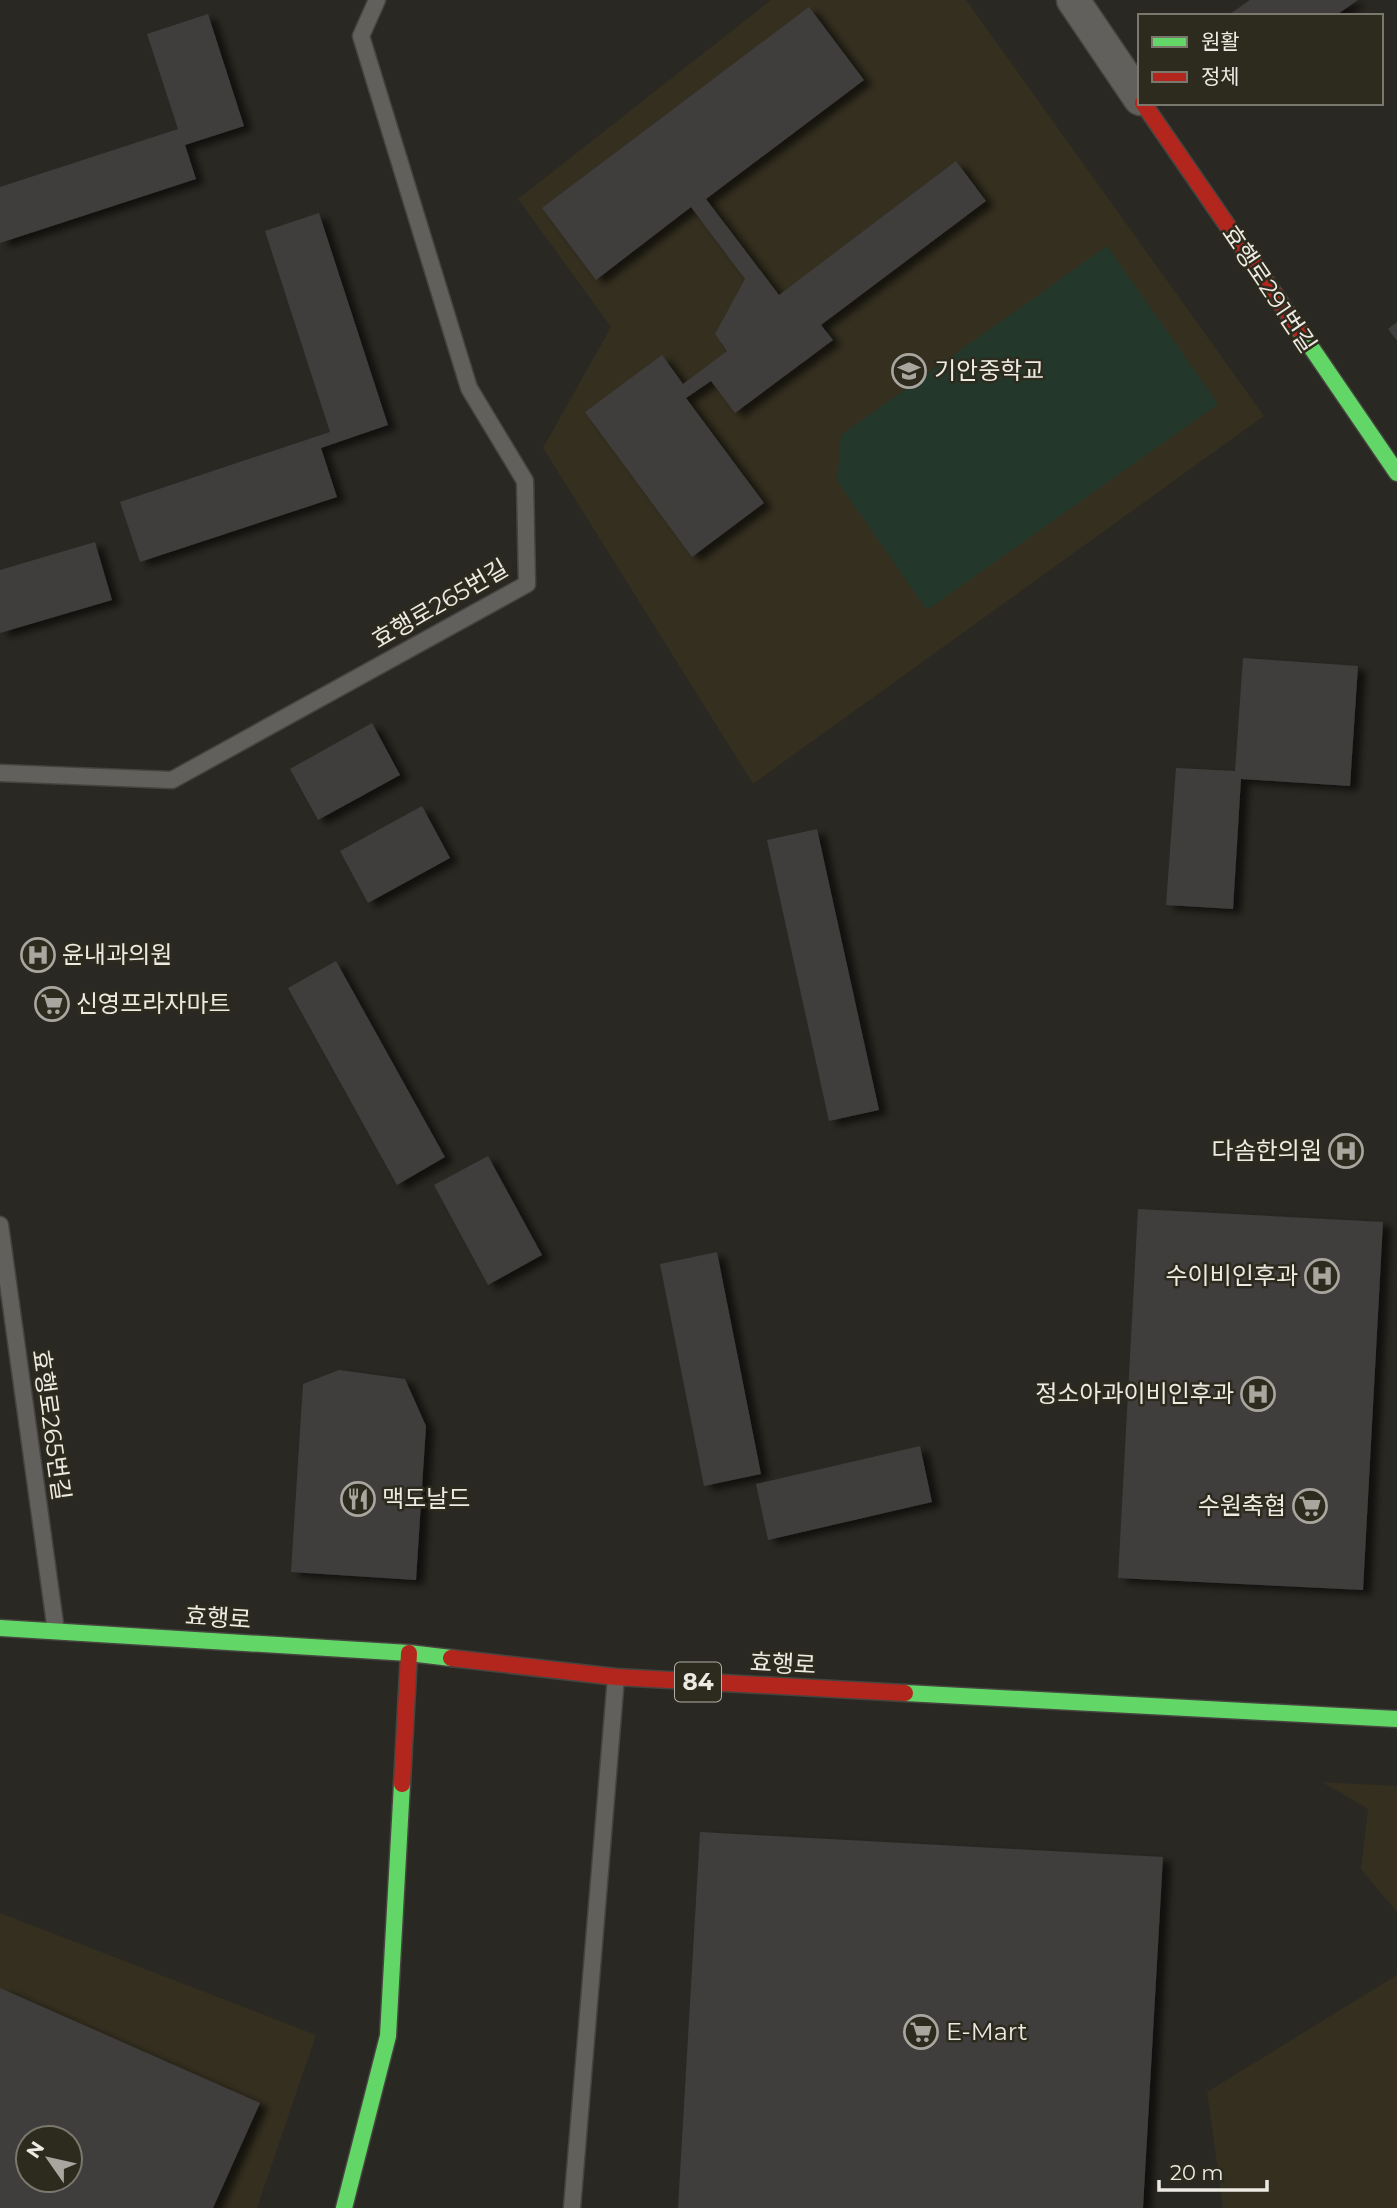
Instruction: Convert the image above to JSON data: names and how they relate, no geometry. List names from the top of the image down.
{
  "streets": {
    "main road": ["효행로291번길", "효행로", "84"],
    "lane": ["효행로265번길"]
  },
  "crossings": [
    ["효행로265번길", "효행로"]
  ],
  "places": {
    "school or university": ["기안중학교"],
    "hospital": [
      "윤내과의원",
      "다솜한의원",
      "수이비인후과",
      "정소아과이비인후과"
    ],
    "supermarket": ["신영프라자마트", "수원축협", "E-Mart"],
    "restaurant": ["맥도날드"]
  },
  "legend": ["원활", "정체"],
  "scale_bar": "20 m",
  "north": "top left"
}
